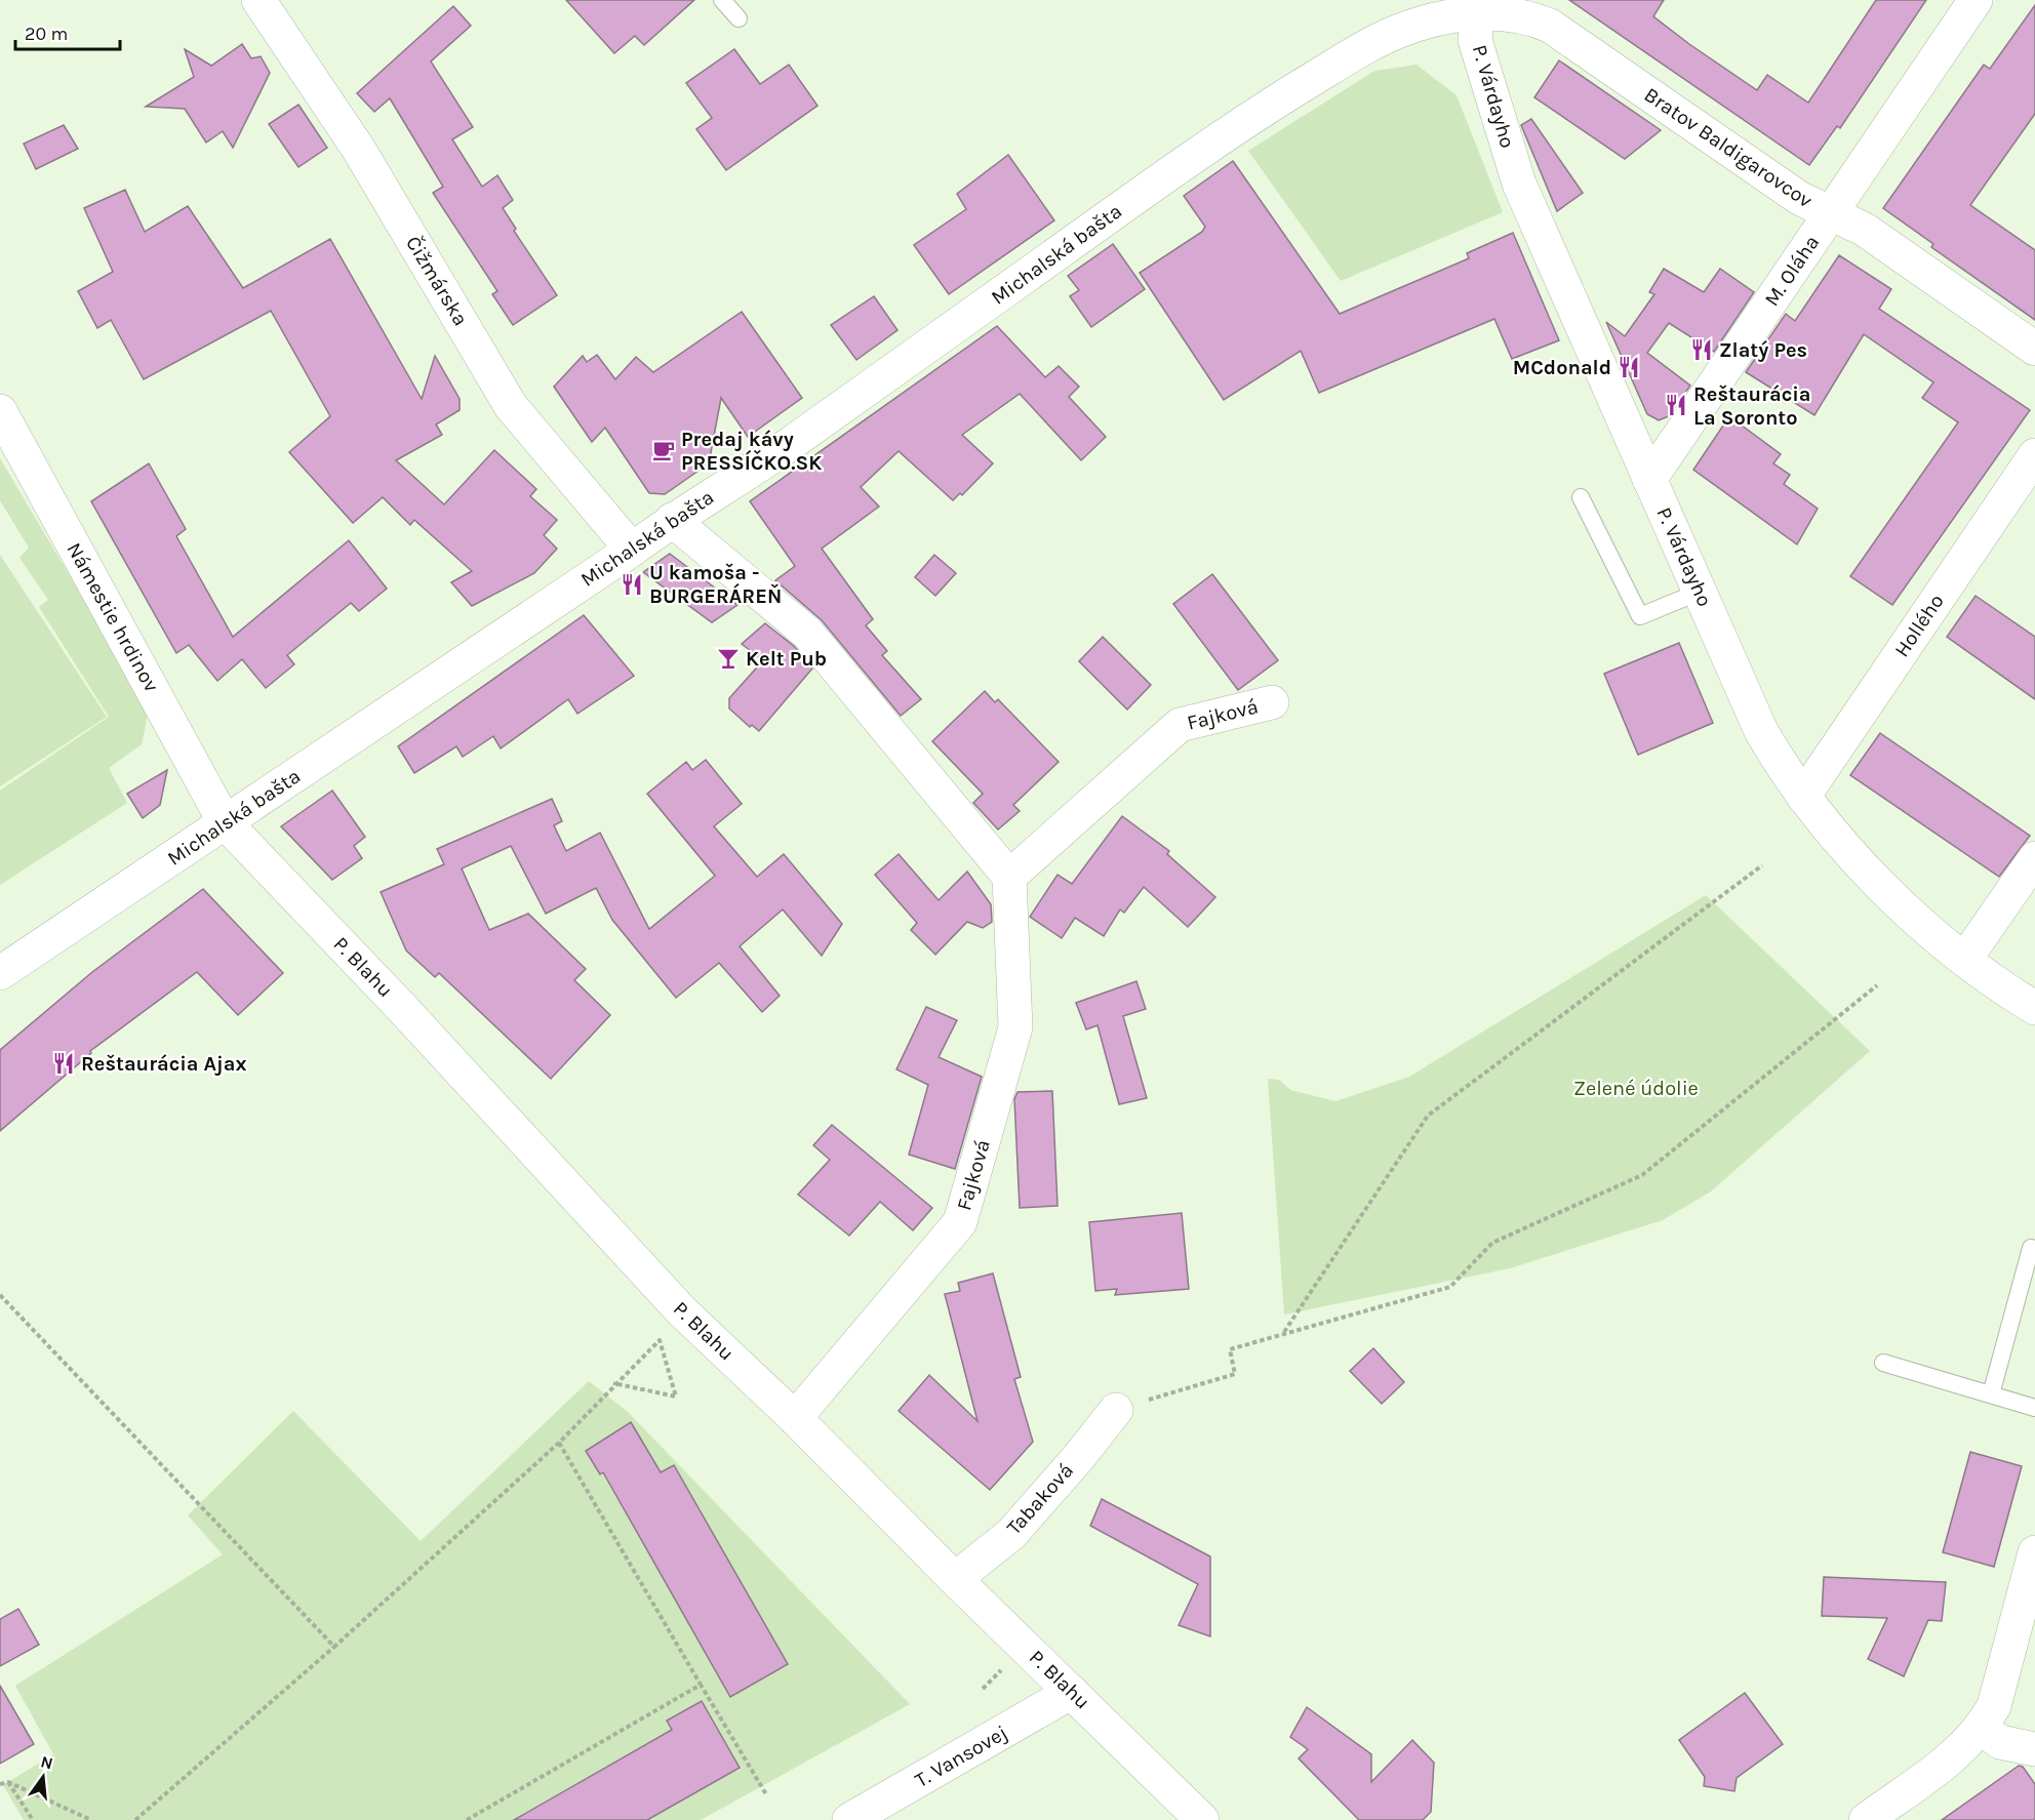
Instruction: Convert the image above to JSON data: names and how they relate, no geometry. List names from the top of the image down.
{
  "streets": {
    "street": [
      "P. Várdayho",
      "Bratov Baldigarovcov",
      "Michalská bašta",
      "M. Oláha",
      "Čižmárska",
      "Námestie hrdinov",
      "Hollého",
      "Fajková",
      "P. Blahu",
      "Tabaková",
      "T. Vansovej"
    ]
  },
  "crossings": [
    ["P. Várdayho", "Bratov Baldigarovcov"],
    ["P. Várdayho", "Michalská bašta"],
    ["P. Várdayho", "M. Oláha"],
    ["P. Várdayho", "Hollého"],
    ["Bratov Baldigarovcov", "Michalská bašta"],
    ["Bratov Baldigarovcov", "M. Oláha"],
    ["Michalská bašta", "Čižmárska"],
    ["Michalská bašta", "Námestie hrdinov"],
    ["Michalská bašta", "P. Blahu"],
    ["Námestie hrdinov", "P. Blahu"],
    ["Fajková", "P. Blahu"],
    ["P. Blahu", "Tabaková"],
    ["P. Blahu", "T. Vansovej"]
  ],
  "parks": ["Zelené údolie"],
  "places": {
    "restaurant": [
      "Zlatý Pes",
      "MCdonald",
      "Reštaurácia La Soronto",
      "U kamoša - BURGERÁREŇ",
      "Reštaurácia Ajax"
    ],
    "cafe": ["Predaj kávy PRESSÍČKO.SK"],
    "bar": ["Kelt Pub"]
  },
  "scale_bar": "20 m",
  "north": "top"
}
